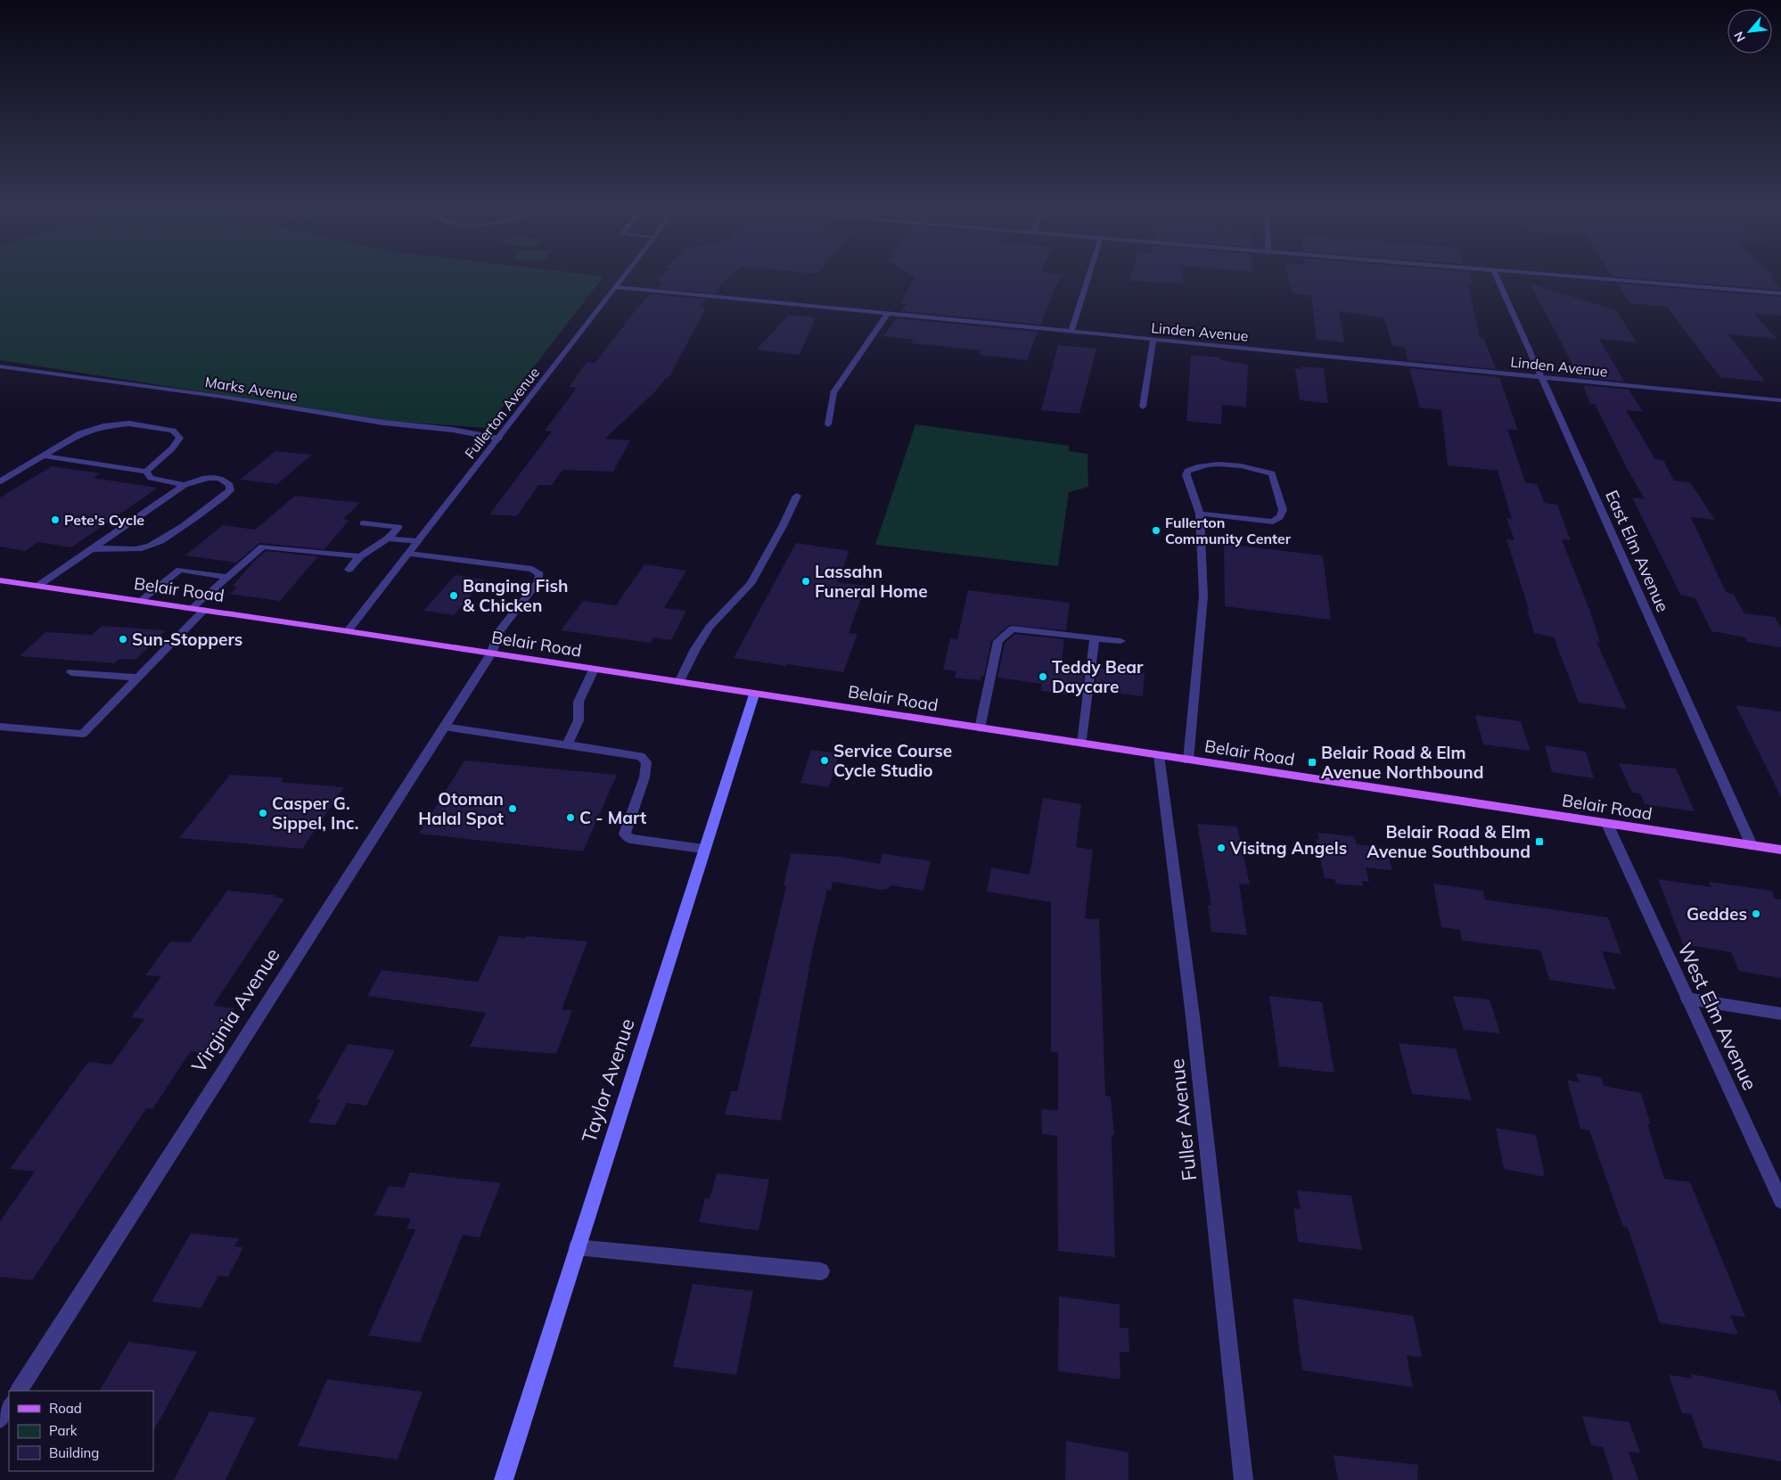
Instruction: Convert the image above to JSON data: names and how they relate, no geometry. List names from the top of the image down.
{
  "streets": {
    "main road": ["Belair Road", "Taylor Avenue"],
    "street": [
      "Linden Avenue",
      "Marks Avenue",
      "Fullerton Avenue",
      "East Elm Avenue",
      "Virginia Avenue",
      "West Elm Avenue",
      "Fuller Avenue"
    ]
  },
  "crossings": [
    ["Linden Avenue", "Fullerton Avenue"],
    ["Linden Avenue", "East Elm Avenue"],
    ["Marks Avenue", "Fullerton Avenue"],
    ["Fullerton Avenue", "Belair Road"],
    ["Fullerton Avenue", "Virginia Avenue"],
    ["East Elm Avenue", "Belair Road"],
    ["Belair Road", "Virginia Avenue"],
    ["Belair Road", "West Elm Avenue"],
    ["Belair Road", "Taylor Avenue"],
    ["Belair Road", "Fuller Avenue"]
  ],
  "places": {
    "other": [
      "Pete's Cycle",
      "Fullerton Community Center",
      "Lassahn Funeral Home",
      "Banging Fish & Chicken",
      "Sun-Stoppers",
      "Teddy Bear Daycare",
      "Service Course Cycle Studio",
      "Otoman Halal Spot",
      "Casper G. Sippel, Inc.",
      "C - Mart",
      "Visitng Angels",
      "Geddes"
    ],
    "transit": ["Belair Road & Elm Avenue Northbound", "Belair Road & Elm Avenue Southbound"]
  },
  "legend": ["Road", "Park", "Building"],
  "north": "bottom left"
}
